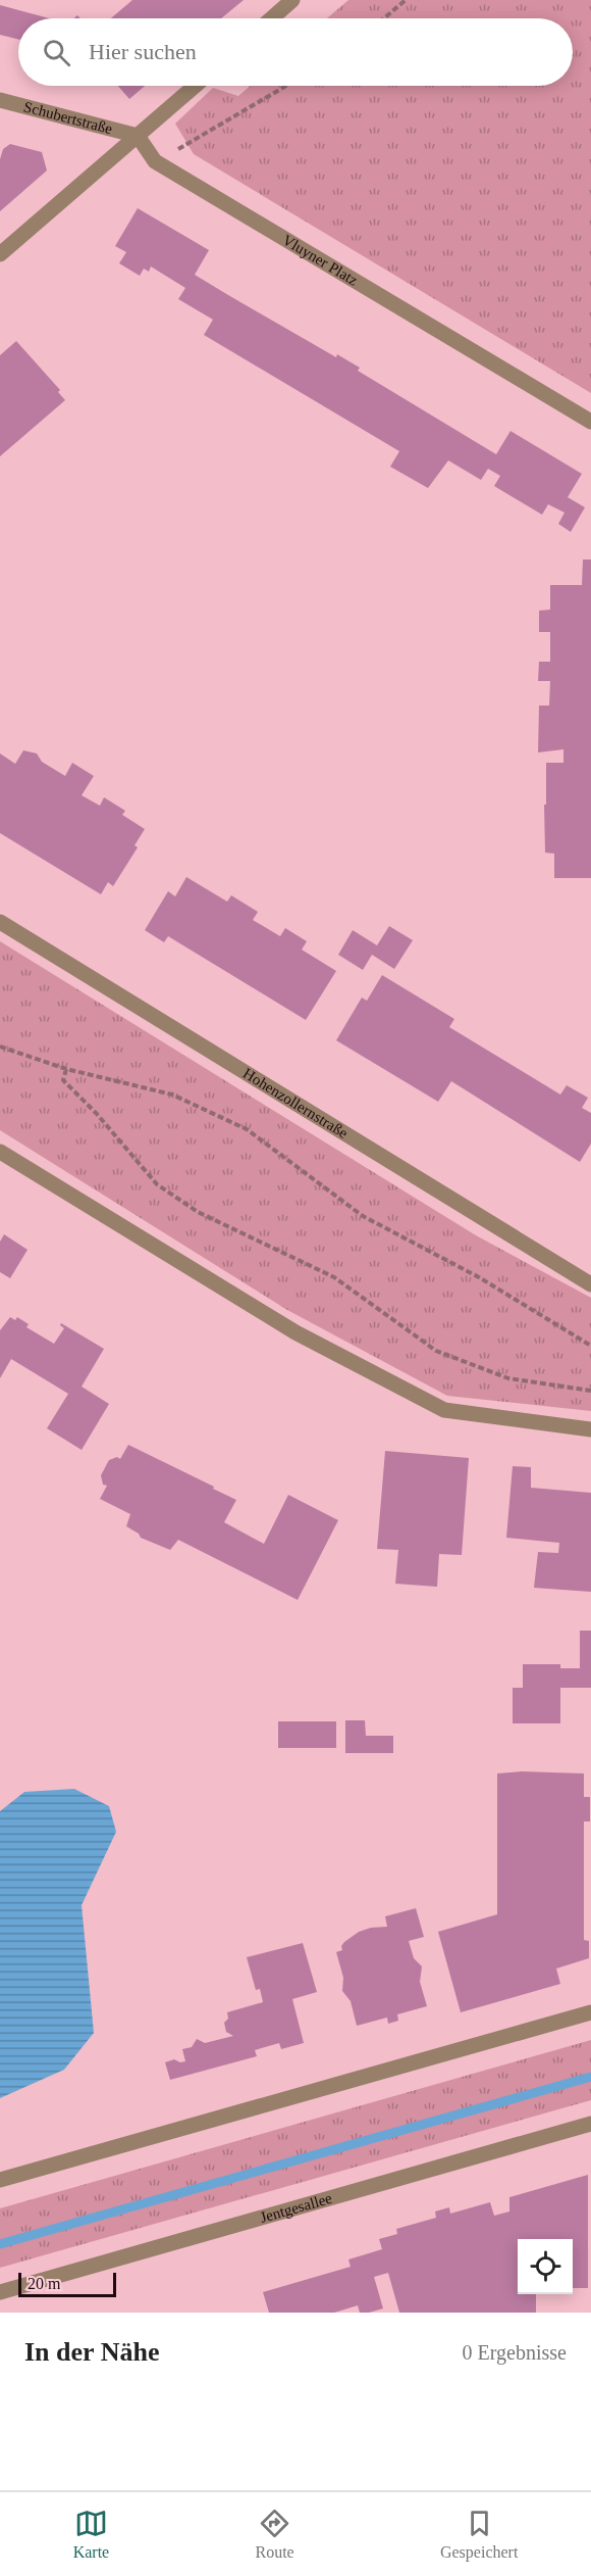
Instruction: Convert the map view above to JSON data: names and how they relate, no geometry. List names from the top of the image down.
{
  "streets": {
    "street": [
      "Schubertstraße",
      "Vluyner Platz",
      "Hohenzollernstraße",
      "Jentgesallee"
    ]
  },
  "crossings": [
    ["Schubertstraße", "Vluyner Platz"]
  ],
  "scale_bar": "20 m",
  "page": {
    "search": "Hier suchen",
    "scale": "20 m",
    "heading": ["In der Nähe", "0 Ergebnisse"],
    "nav": ["Karte", "Route", "Gespeichert"]
  }
}
